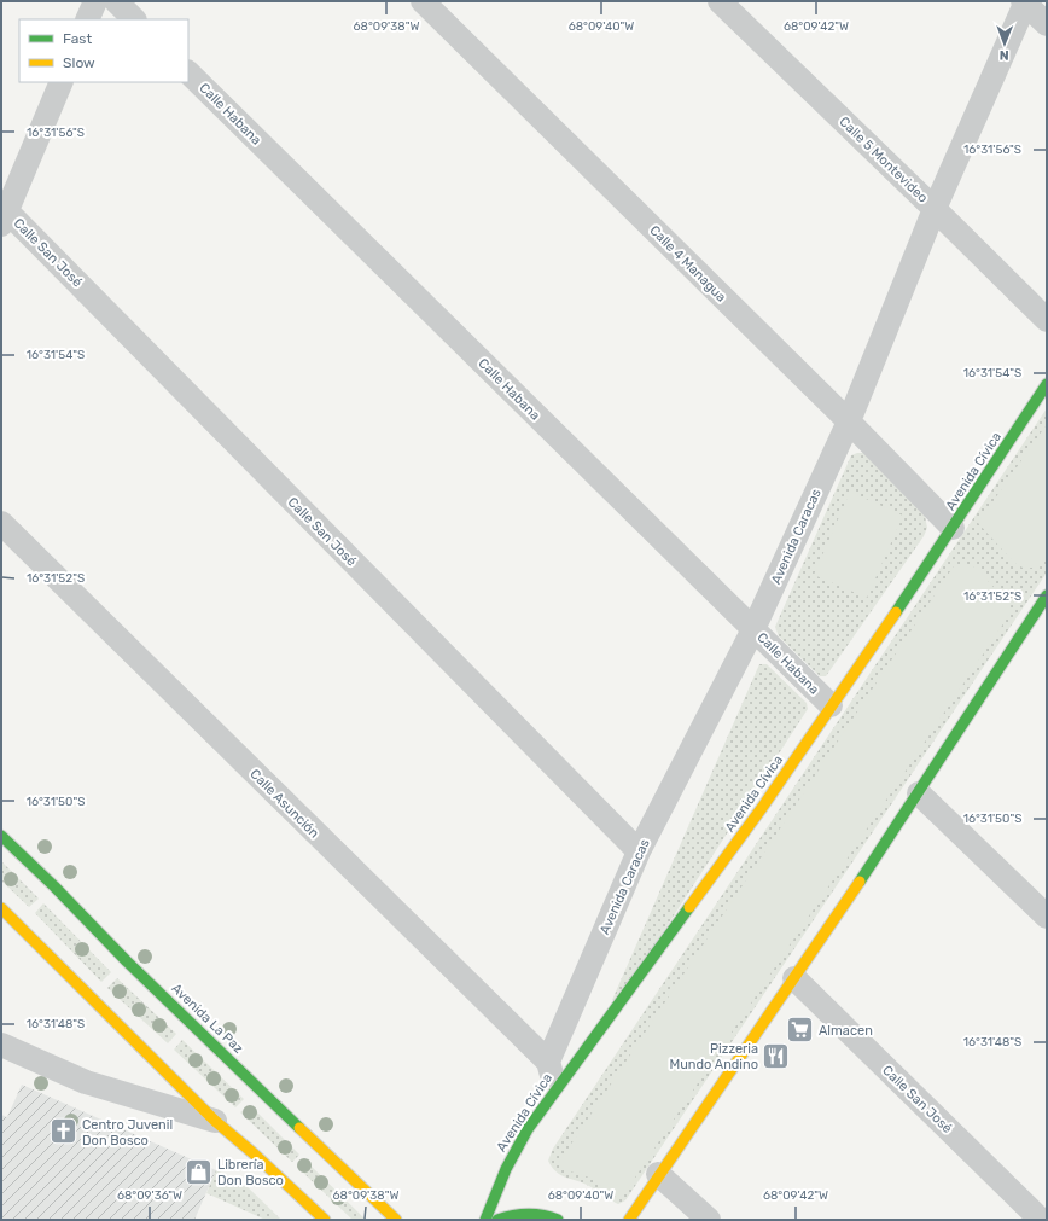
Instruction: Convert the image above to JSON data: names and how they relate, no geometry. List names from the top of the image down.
{
  "streets": {
    "main road": ["Avenida Cívica", "Avenida La Paz"],
    "street": [
      "Calle Habana",
      "Calle 5 Montevideo",
      "Calle San José",
      "Calle 4 Managua",
      "Avenida Caracas",
      "Calle Asunción"
    ]
  },
  "crossings": [
    ["Calle Habana", "Avenida Cívica"],
    ["Calle Habana", "Avenida Caracas"],
    ["Calle 5 Montevideo", "Avenida Caracas"],
    ["Calle San José", "Avenida Caracas"],
    ["Calle 4 Managua", "Avenida Cívica"],
    ["Calle 4 Managua", "Avenida Caracas"],
    ["Avenida Caracas", "Calle Asunción"]
  ],
  "places": {
    "supermarket": ["Almacen"],
    "restaurant": ["Pizzeria Mundo Andino"],
    "church": ["Centro Juvenil Don Bosco"],
    "shop": ["Librería Don Bosco"]
  },
  "legend": ["Fast", "Slow"],
  "north": "bottom",
  "coordinates": [
    "68°09'38\"W",
    "68°09'40\"W",
    "68°09'42\"W",
    "16°31'56\"S",
    "16°31'54\"S",
    "16°31'52\"S",
    "16°31'50\"S",
    "16°31'48\"S",
    "68°09'36\"W"
  ]
}
